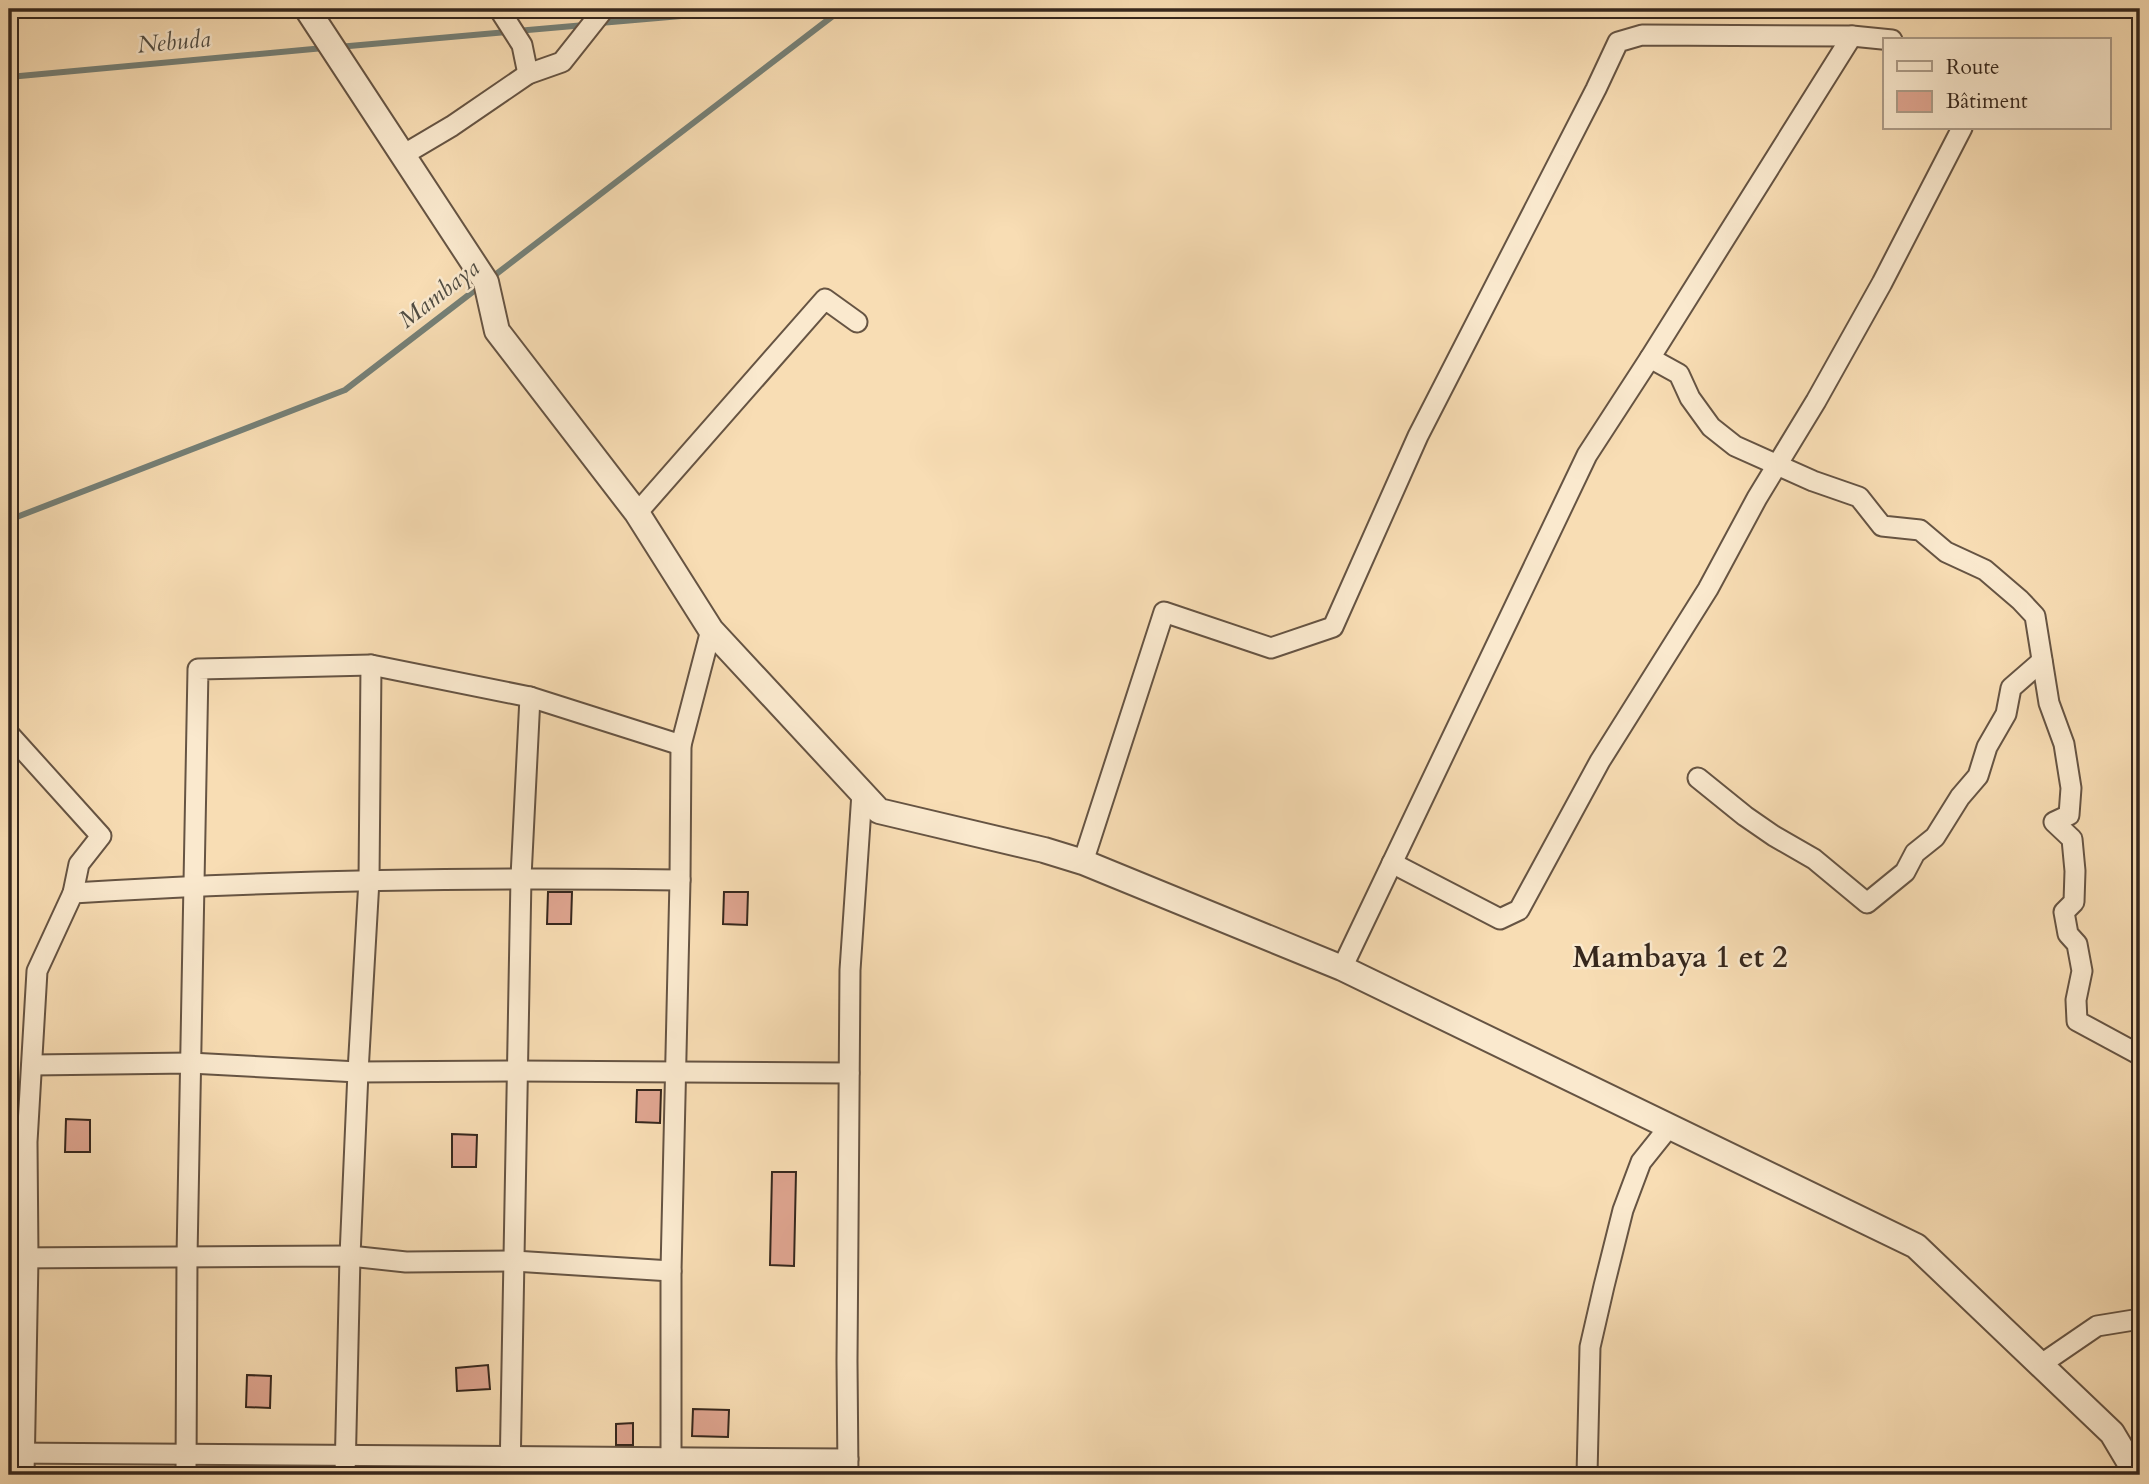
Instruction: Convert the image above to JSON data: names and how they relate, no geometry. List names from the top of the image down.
{
  "districts": ["Mambaya 1 et 2"],
  "water": ["Nebuda", "Mambaya"],
  "legend": ["Route", "Bâtiment"]
}
